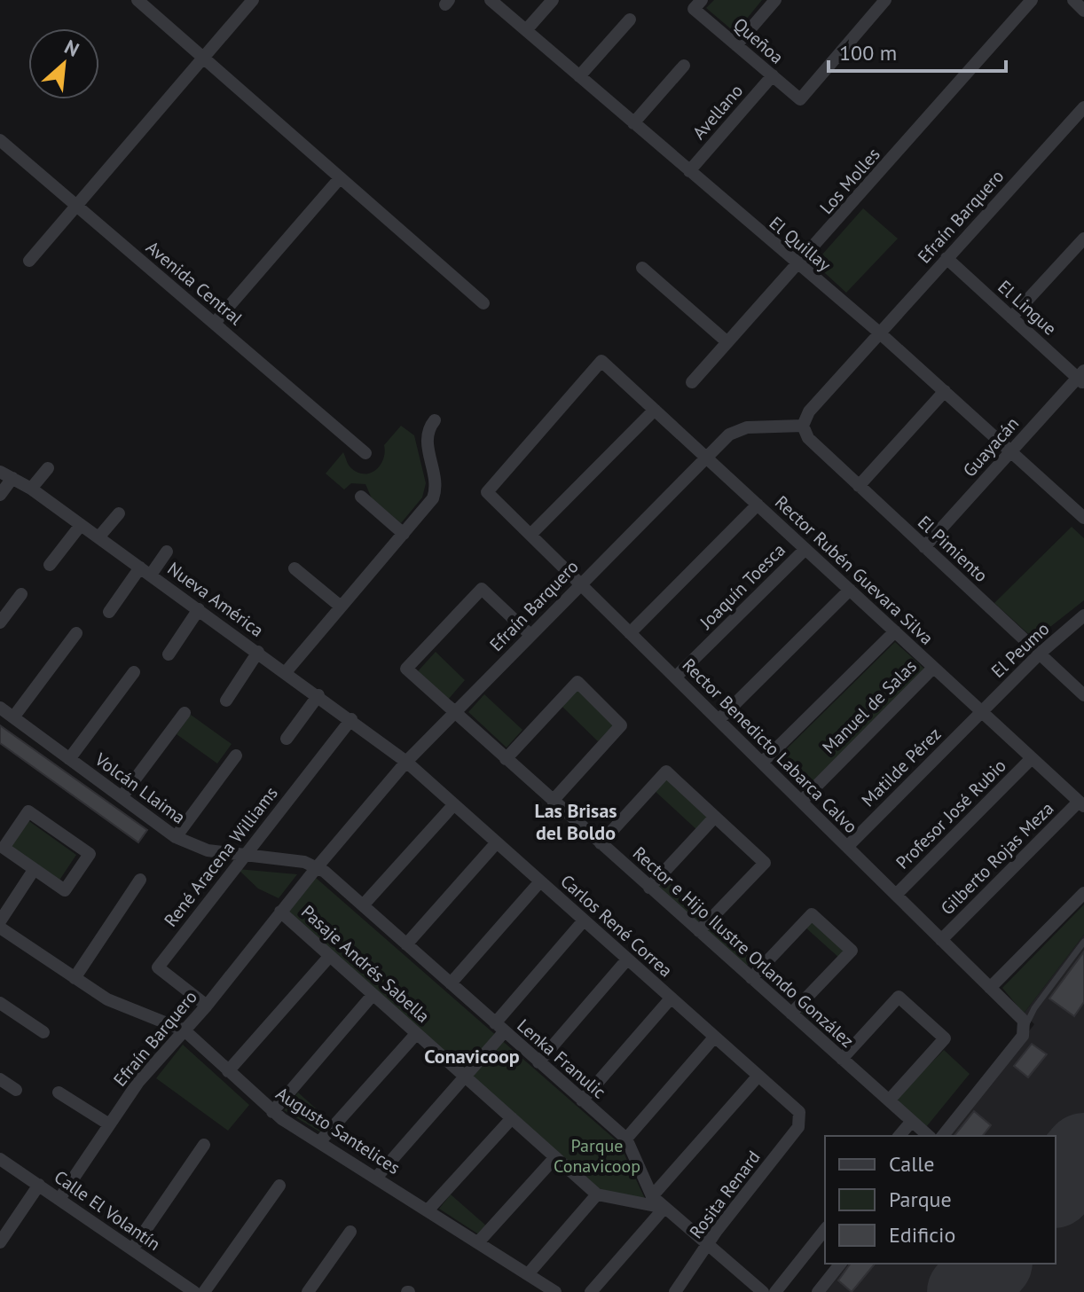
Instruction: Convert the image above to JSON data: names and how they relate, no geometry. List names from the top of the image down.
{
  "streets": {
    "street": [
      "Queñoa",
      "Avellano",
      "Los Molles",
      "Efraín Barquero",
      "El Quillay",
      "Avenida Central",
      "El Lingue",
      "Guayacán",
      "El Pimiento",
      "Rector Rubén Guevara Silva",
      "Joaquín Toesca",
      "Nueva América",
      "El Peumo",
      "Manuel de Salas",
      "Rector Benedicto Labarca Calvo",
      "Matilde Pérez",
      "Volcán Llaima",
      "Profesor José Rubio",
      "René Aracena Williams",
      "Gilberto Rojas Meza",
      "Carlos René Correa",
      "Rector e Hijo Ilustre Orlando González",
      "Pasaje Andrés Sabella",
      "Lenka Franulic",
      "Augusto Santelices",
      "Rosita Renard",
      "Calle El Volantín"
    ]
  },
  "crossings": [
    ["Queñoa", "Avellano"],
    ["Avellano", "El Quillay"],
    ["Los Molles", "El Quillay"],
    ["Efraín Barquero", "El Quillay"],
    ["Efraín Barquero", "El Lingue"],
    ["Efraín Barquero", "El Pimiento"],
    ["Efraín Barquero", "Rector Rubén Guevara Silva"],
    ["Efraín Barquero", "Nueva América"],
    ["Efraín Barquero", "Rector Benedicto Labarca Calvo"],
    ["Efraín Barquero", "Volcán Llaima"],
    ["Efraín Barquero", "René Aracena Williams"],
    ["Efraín Barquero", "Carlos René Correa"],
    ["Efraín Barquero", "Rector e Hijo Ilustre Orlando González"],
    ["Efraín Barquero", "Pasaje Andrés Sabella"],
    ["Efraín Barquero", "Lenka Franulic"],
    ["Efraín Barquero", "Augusto Santelices"],
    ["Efraín Barquero", "Calle El Volantín"],
    ["El Quillay", "Guayacán"],
    ["El Lingue", "Guayacán"],
    ["Guayacán", "El Pimiento"],
    ["El Pimiento", "El Peumo"],
    ["Rector Rubén Guevara Silva", "Joaquín Toesca"],
    ["Rector Rubén Guevara Silva", "El Peumo"],
    ["Rector Rubén Guevara Silva", "Manuel de Salas"],
    ["Rector Rubén Guevara Silva", "Rector Benedicto Labarca Calvo"],
    ["Rector Rubén Guevara Silva", "Matilde Pérez"],
    ["Rector Rubén Guevara Silva", "Profesor José Rubio"],
    ["Rector Rubén Guevara Silva", "Gilberto Rojas Meza"],
    ["Joaquín Toesca", "Rector Benedicto Labarca Calvo"],
    ["Nueva América", "René Aracena Williams"],
    ["Nueva América", "Carlos René Correa"],
    ["El Peumo", "Matilde Pérez"],
    ["Manuel de Salas", "Rector Benedicto Labarca Calvo"],
    ["Rector Benedicto Labarca Calvo", "Matilde Pérez"],
    ["Rector Benedicto Labarca Calvo", "Profesor José Rubio"],
    ["Rector Benedicto Labarca Calvo", "Gilberto Rojas Meza"],
    ["Volcán Llaima", "René Aracena Williams"],
    ["Volcán Llaima", "Lenka Franulic"],
    ["Carlos René Correa", "Rosita Renard"],
    ["Lenka Franulic", "Rosita Renard"]
  ],
  "districts": ["Las Brisas del Boldo", "Conavicoop"],
  "parks": ["Parque Conavicoop"],
  "legend": ["Calle", "Parque", "Edificio"],
  "scale_bar": "100 m",
  "north": "top right"
}
